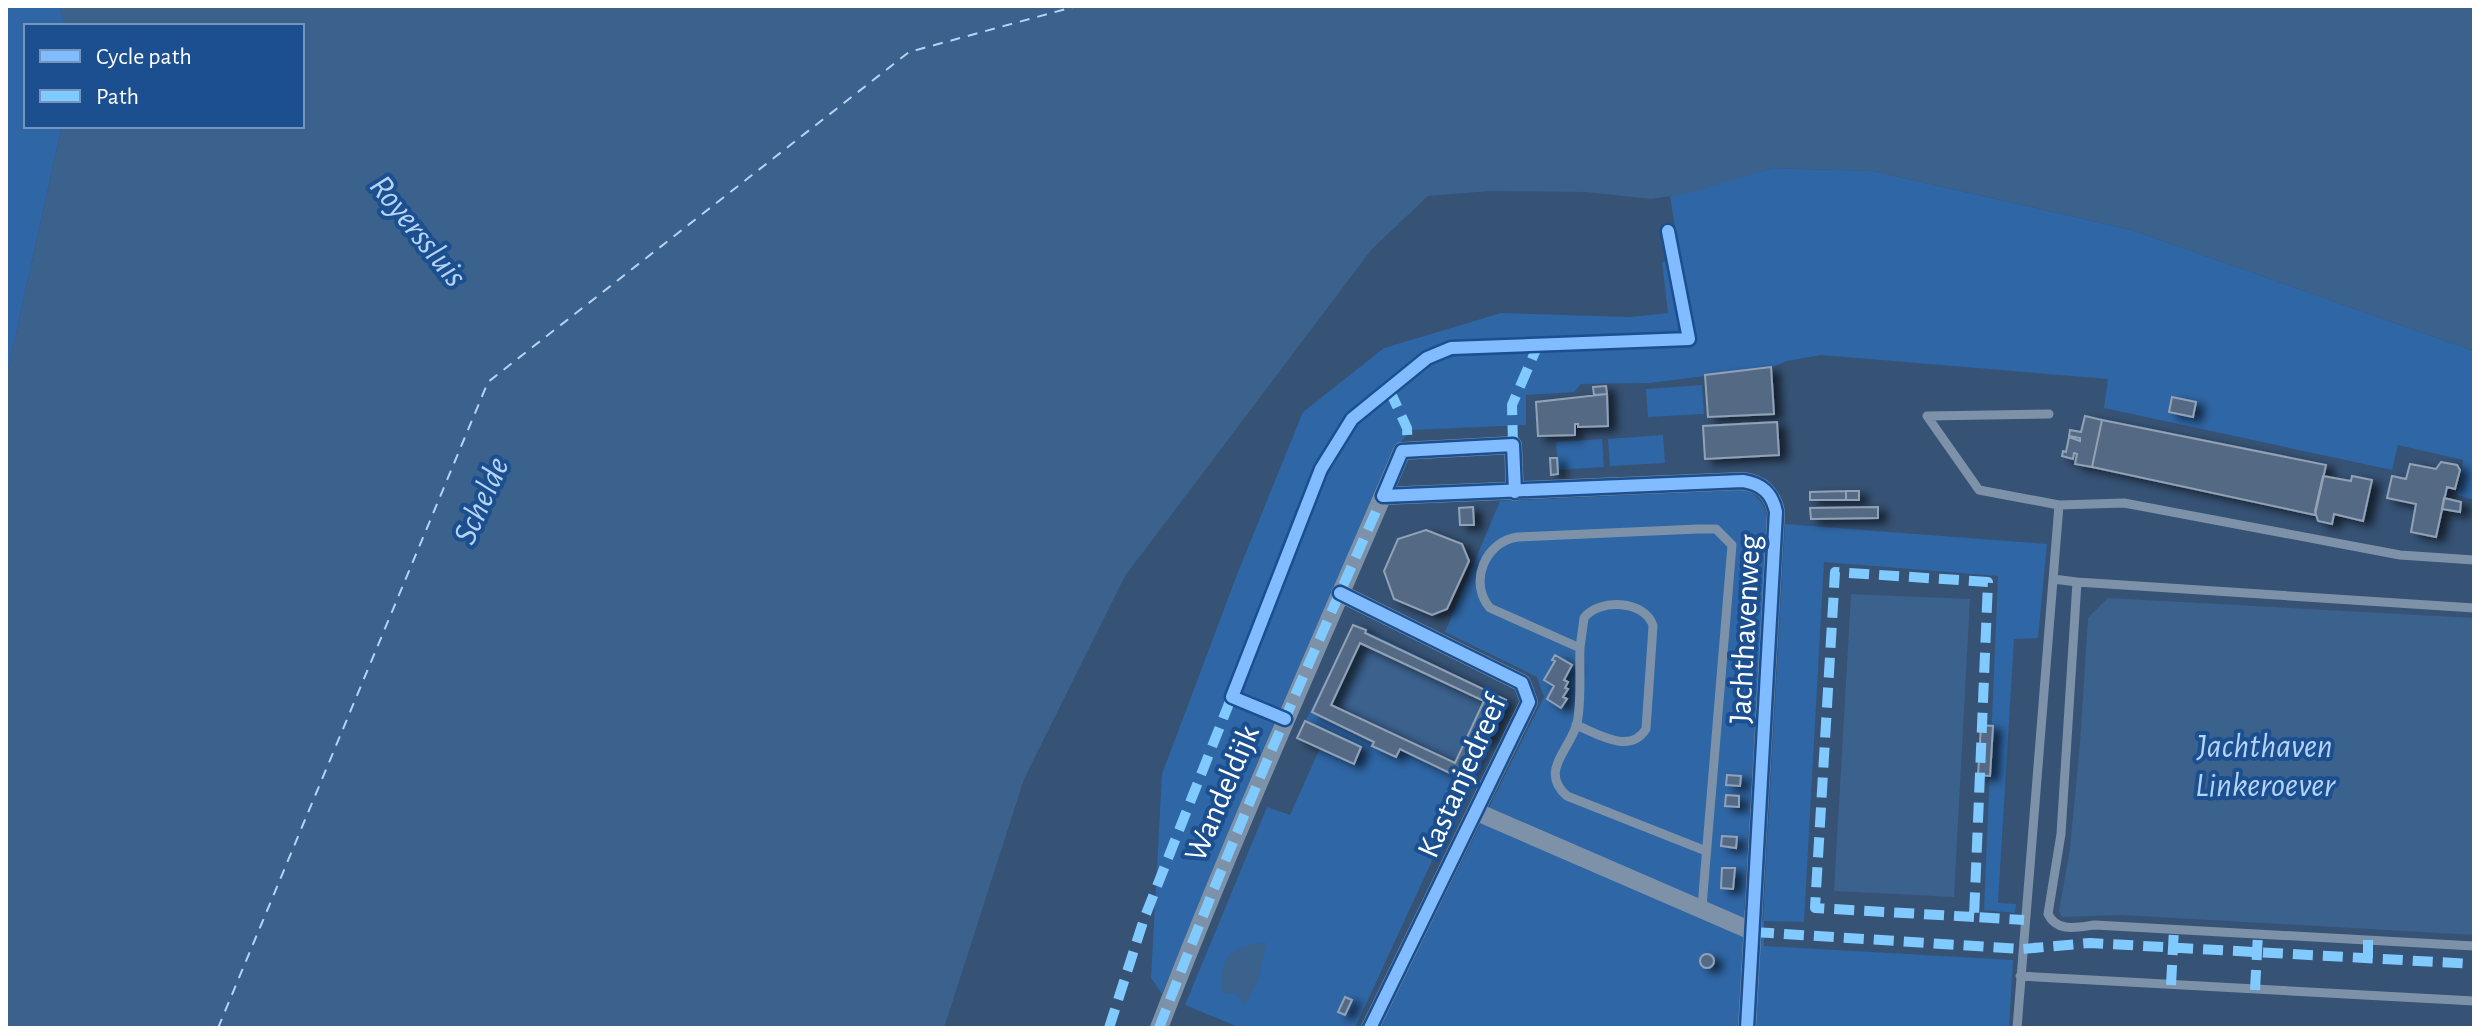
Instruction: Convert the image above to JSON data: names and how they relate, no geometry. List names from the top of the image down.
{
  "streets": {
    "street": ["Jachthavenweg", "Kastanjedreef", "Wandeldijk"]
  },
  "crossings": [
    ["Jachthavenweg", "Wandeldijk"],
    ["Kastanjedreef", "Wandeldijk"]
  ],
  "water": ["Royerssluis", "Schelde", "Jachthaven Linkeroever"],
  "legend": ["Cycle path", "Path"]
}
